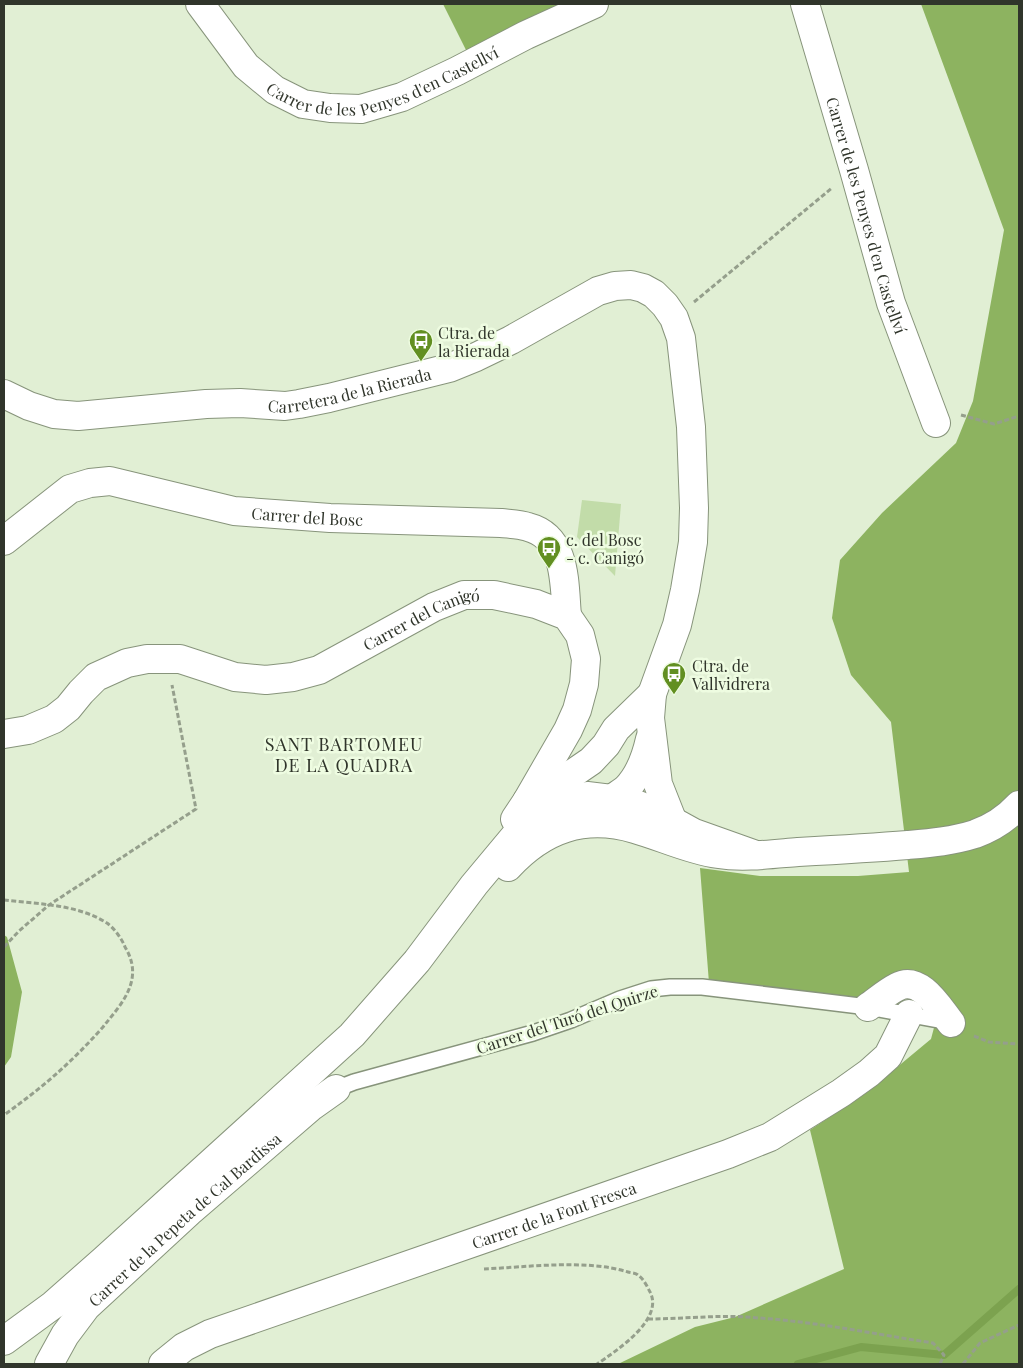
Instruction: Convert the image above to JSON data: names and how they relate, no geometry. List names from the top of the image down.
{
  "streets": {
    "street": [
      "Carrer de les Penyes d'en Castellví",
      "Carretera de la Rierada",
      "Carrer del Bosc",
      "Carrer del Canigó",
      "Carrer de la Font Fresca",
      "Carrer de la Pepeta de Cal Bardissa"
    ],
    "lane": ["Carrer del Turó del Quirze"]
  },
  "crossings": [
    ["Carrer del Bosc", "Carrer del Canigó"],
    ["Carrer del Turó del Quirze", "Carrer de la Font Fresca"],
    ["Carrer del Turó del Quirze", "Carrer de la Pepeta de Cal Bardissa"]
  ],
  "districts": ["SANT BARTOMEU DE LA QUADRA"],
  "places": {
    "bus stop": ["Ctra. de la Rierada", "c. del Bosc - c. Canigó", "Ctra. de Vallvidrera"]
  }
}
